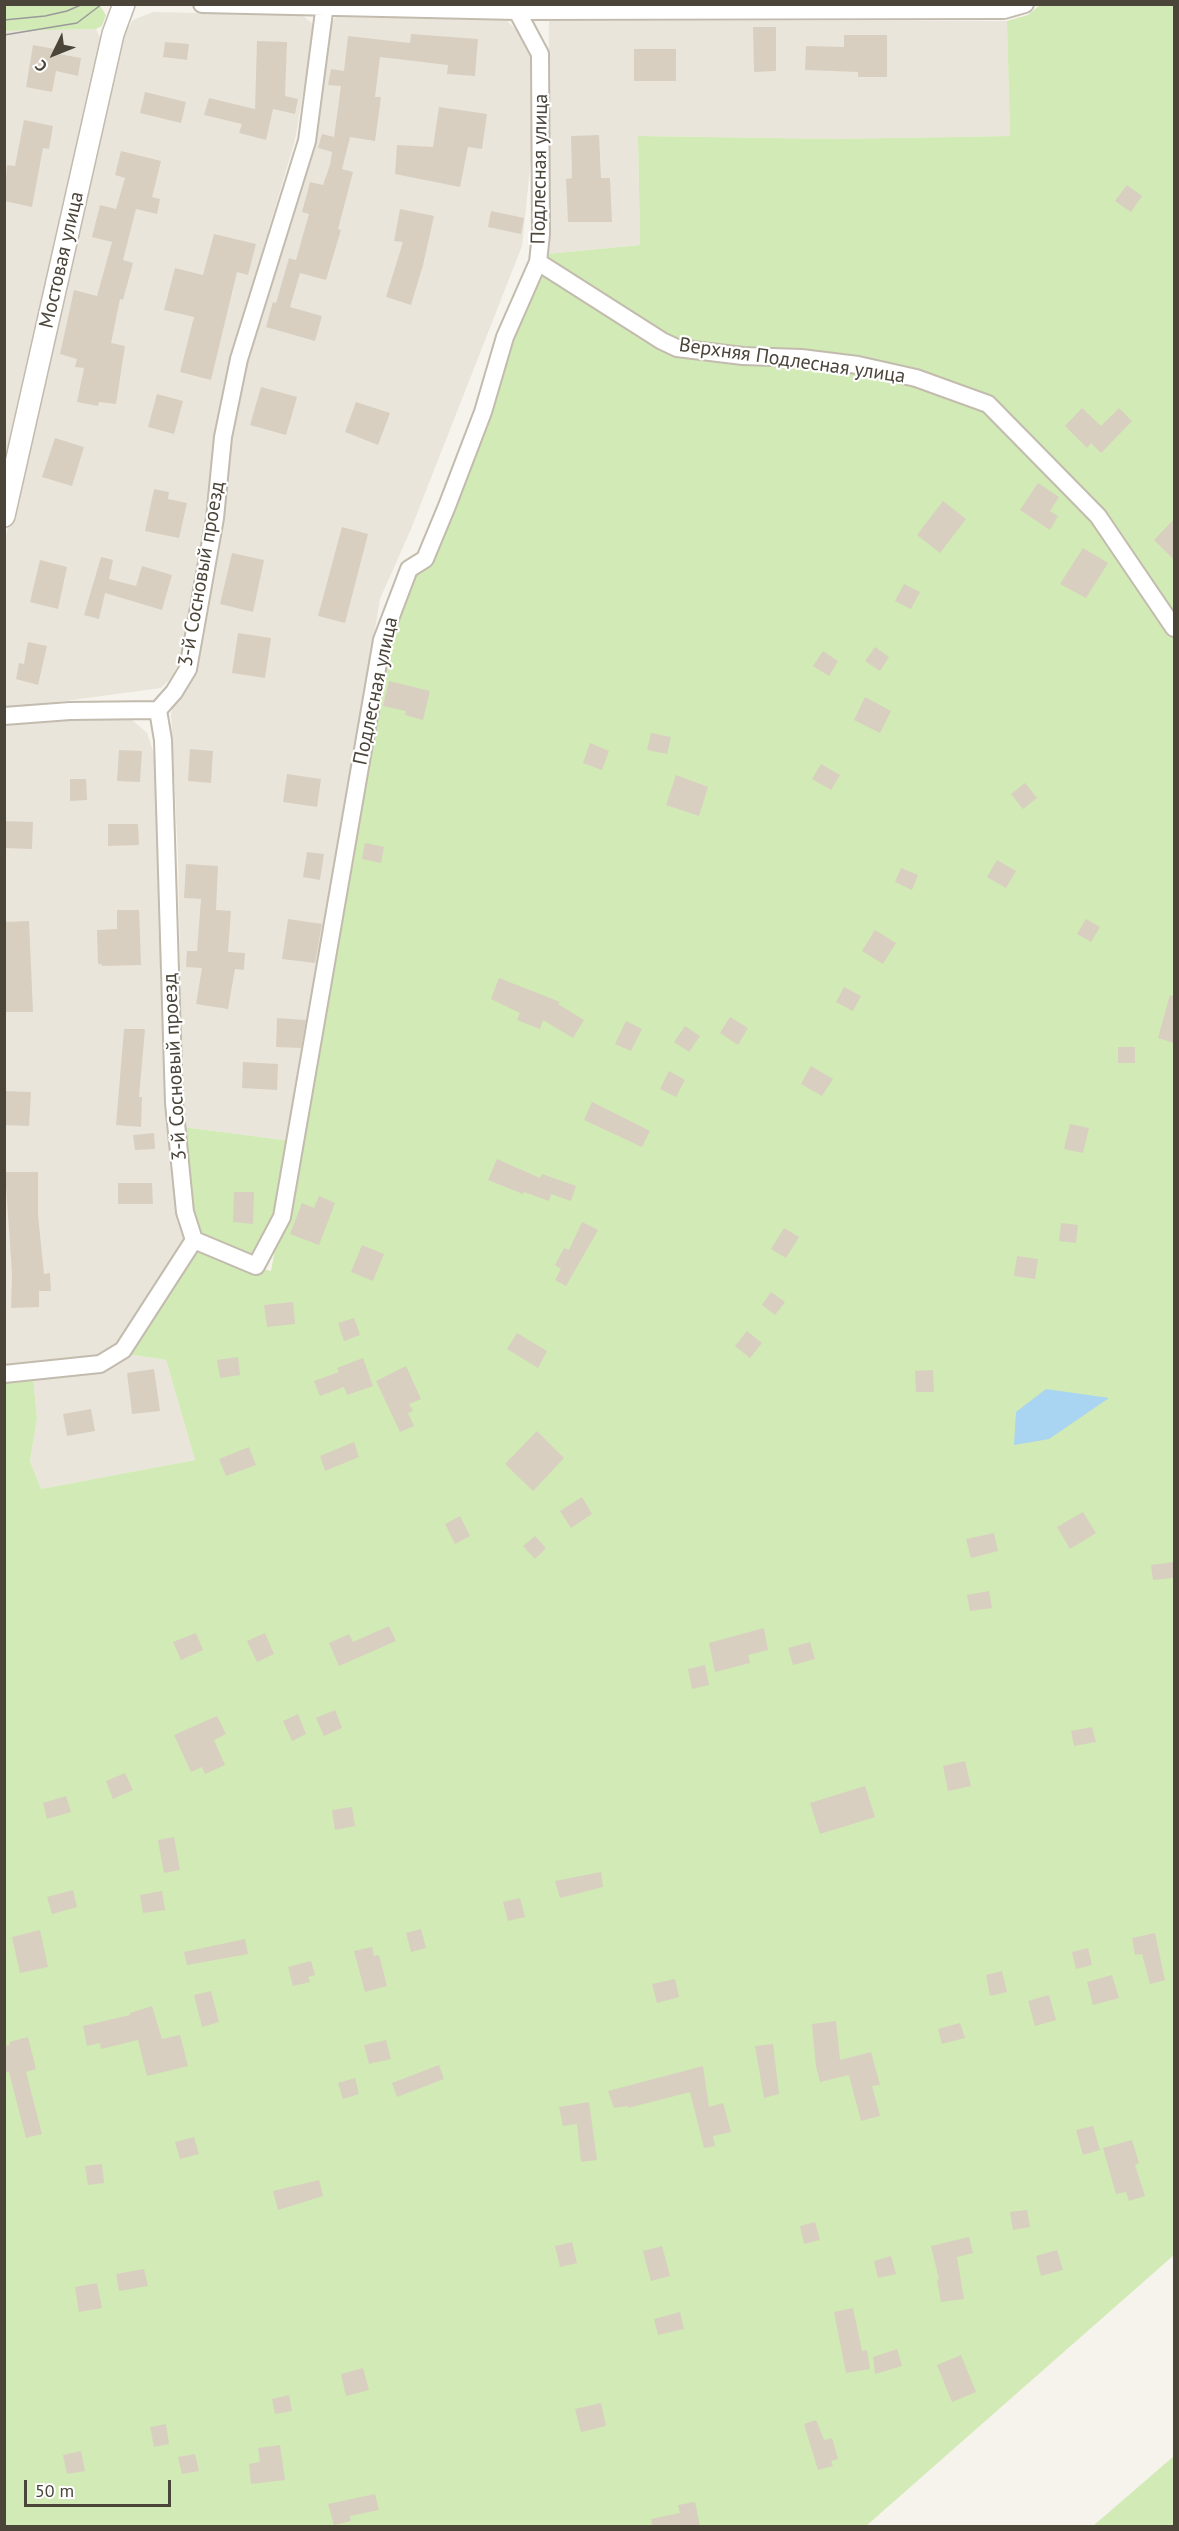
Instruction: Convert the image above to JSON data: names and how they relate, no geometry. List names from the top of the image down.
{
  "streets": {
    "street": [
      "Подлесная улица",
      "Мостовая улица",
      "Верхняя Подлесная улица",
      "3-й Сосновый проезд"
    ]
  },
  "crossings": [
    ["Подлесная улица", "Верхняя Подлесная улица"],
    ["Подлесная улица", "3-й Сосновый проезд"]
  ],
  "scale_bar": "50 m",
  "north": "bottom left"
}
